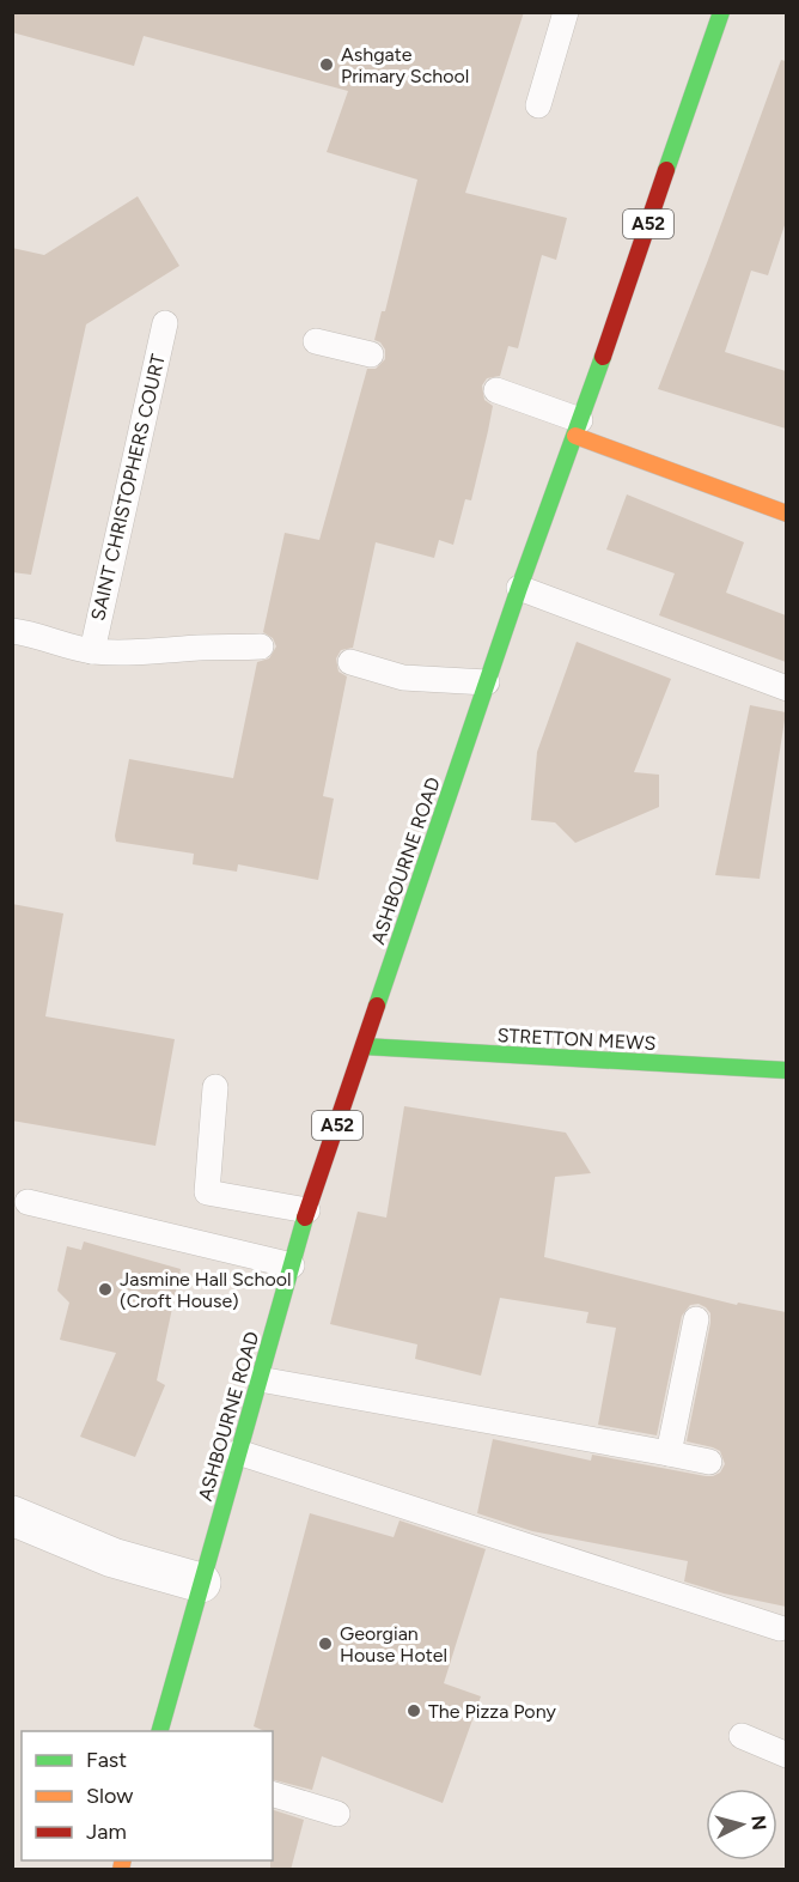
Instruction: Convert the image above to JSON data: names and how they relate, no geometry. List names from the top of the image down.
{
  "streets": {
    "main road": ["A52", "ASHBOURNE ROAD", "STRETTON MEWS"],
    "lane": ["SAINT CHRISTOPHERS COURT"]
  },
  "crossings": [
    ["ASHBOURNE ROAD", "STRETTON MEWS"]
  ],
  "places": [
    "Ashgate Primary School",
    "Jasmine Hall School (Croft House)",
    "Georgian House Hotel",
    "The Pizza Pony"
  ],
  "legend": ["Fast", "Slow", "Jam"],
  "north": "right"
}
